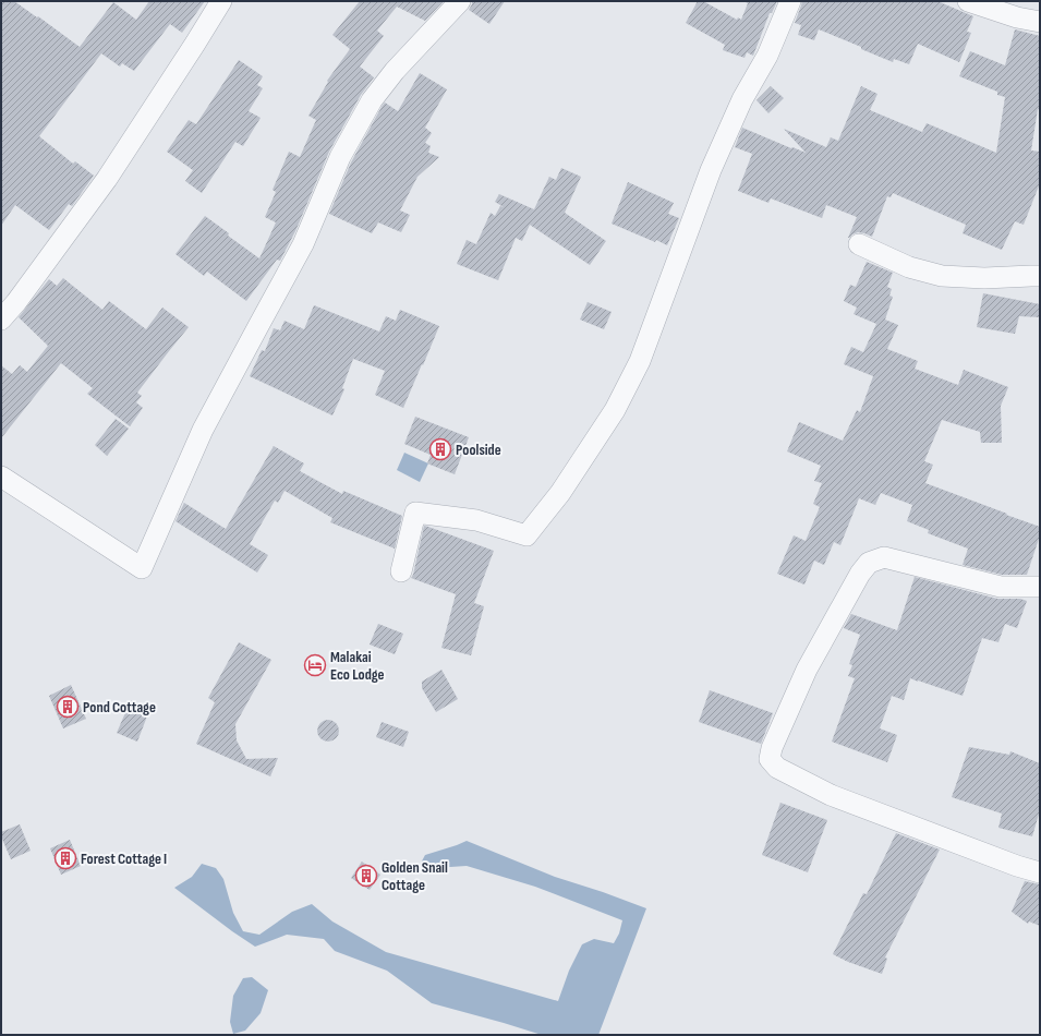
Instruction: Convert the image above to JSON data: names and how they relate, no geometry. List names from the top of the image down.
{
  "places": {
    "building": [
      "Poolside",
      "Pond Cottage",
      "Forest Cottage I",
      "Golden Snail Cottage"
    ],
    "hotel": ["Malakai Eco Lodge"]
  }
}
